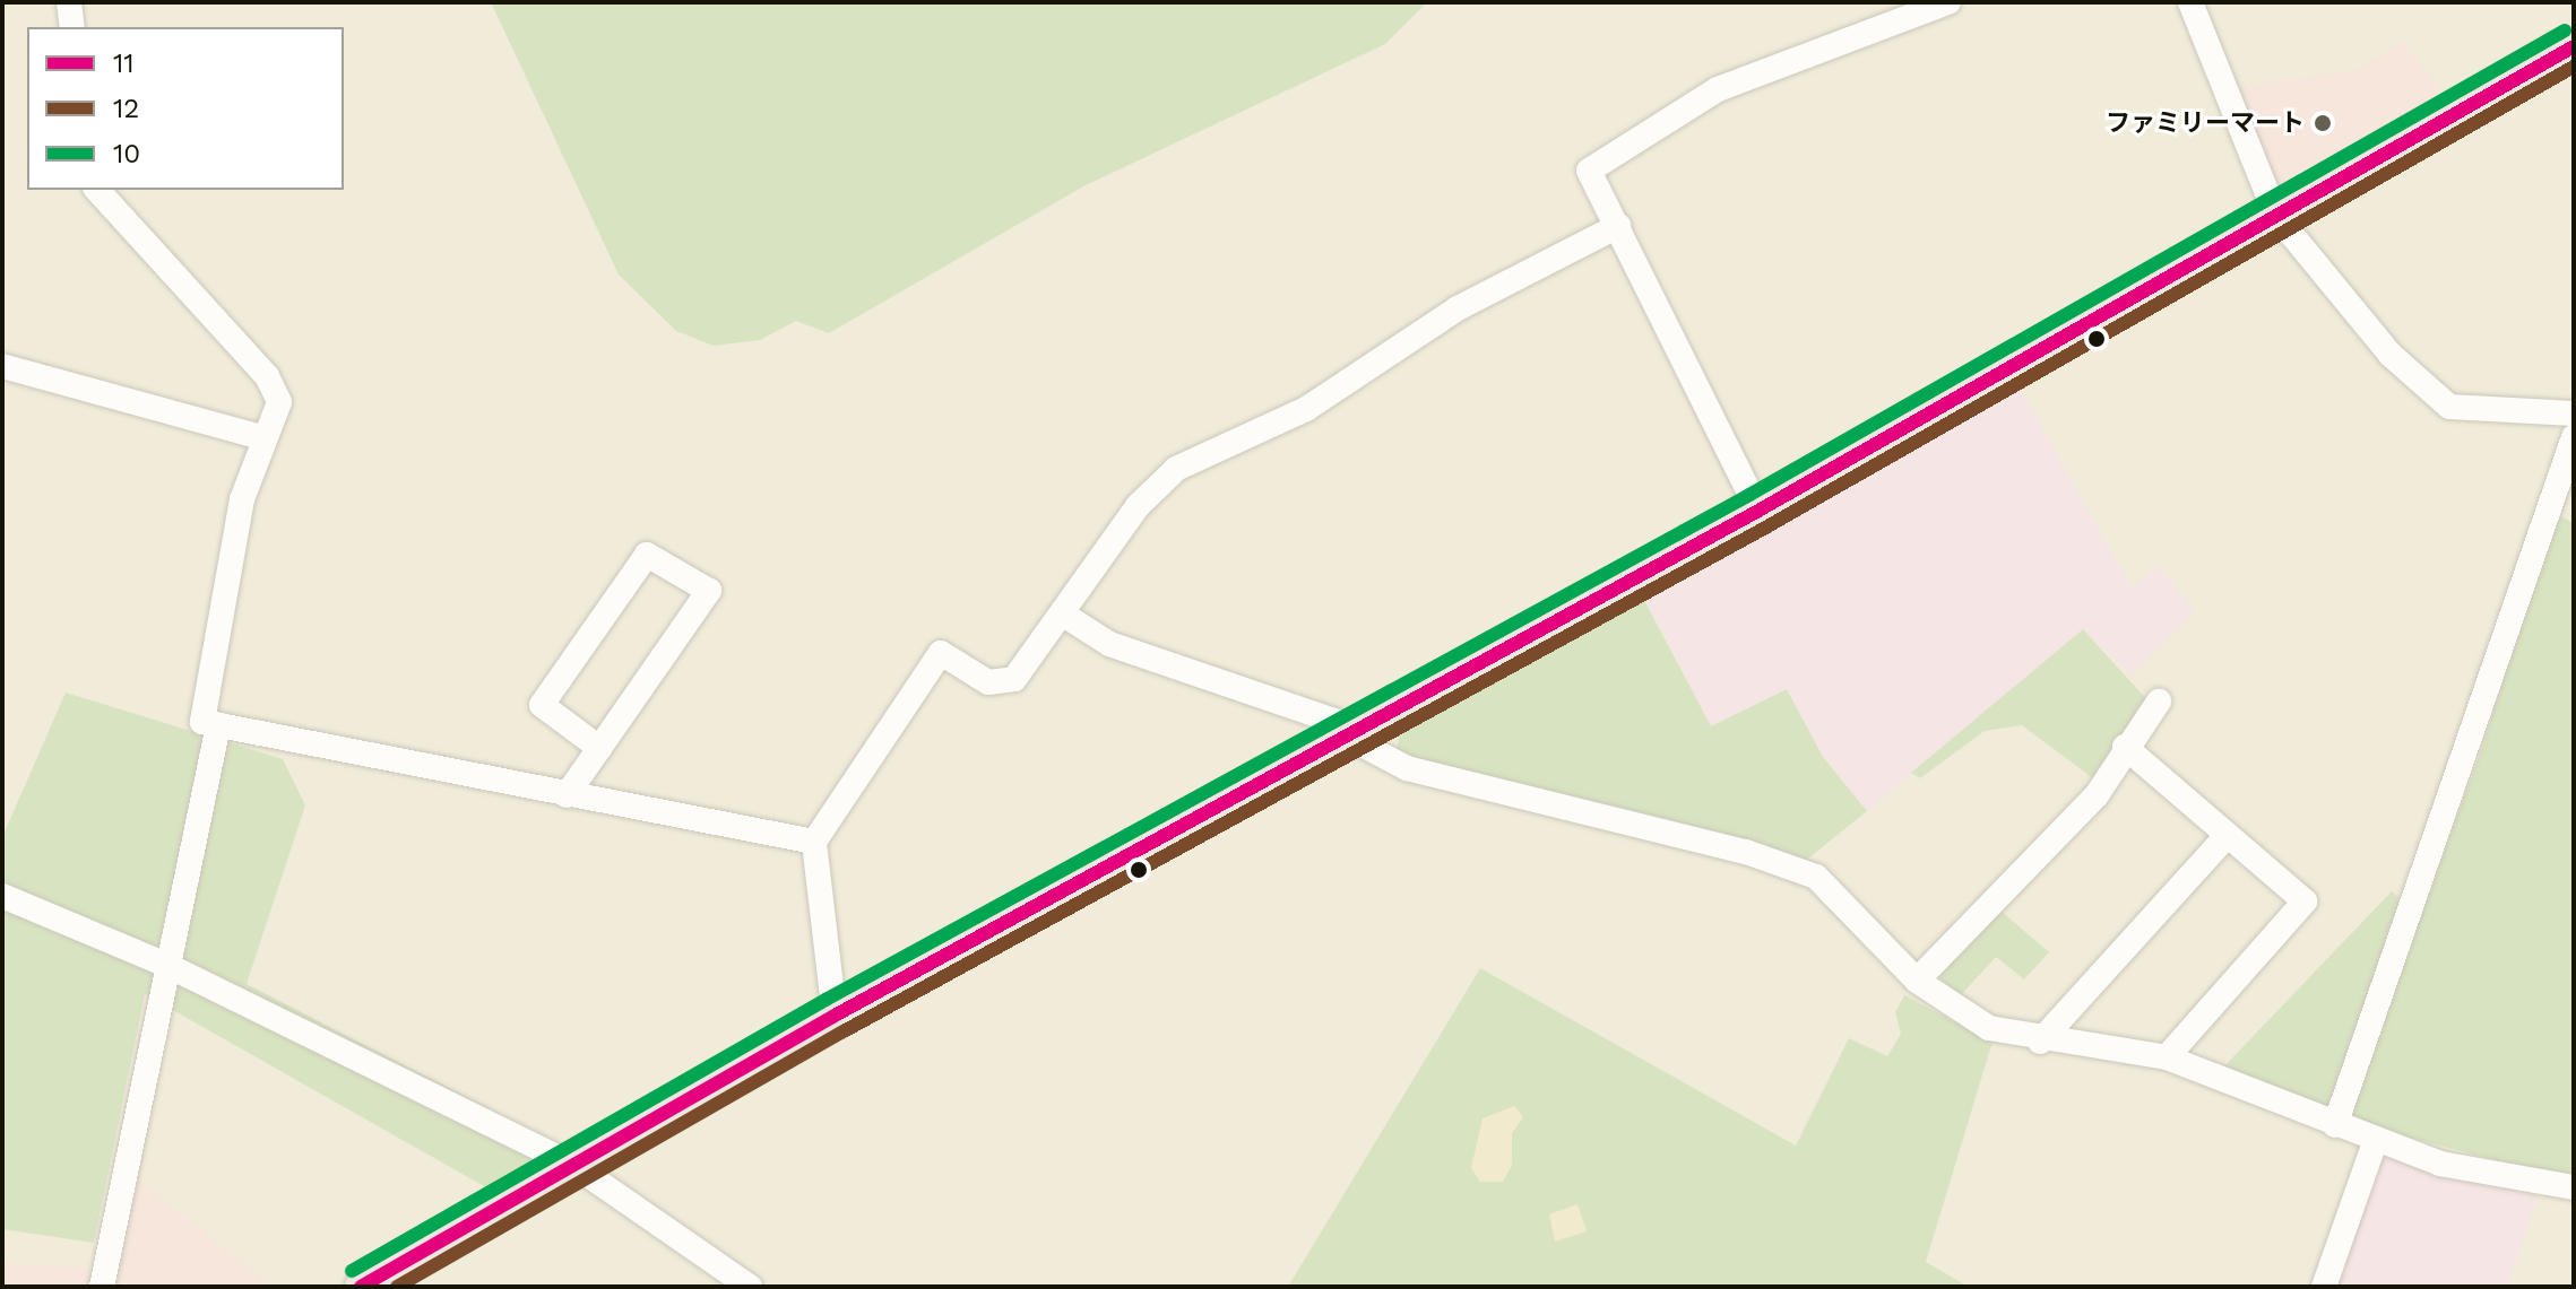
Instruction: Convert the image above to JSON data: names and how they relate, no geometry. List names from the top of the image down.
{
  "places": ["ファミリーマート"],
  "lines": ["transit line 10", "transit line 11", "transit line 12"],
  "legend": ["11", "12", "10"]
}
